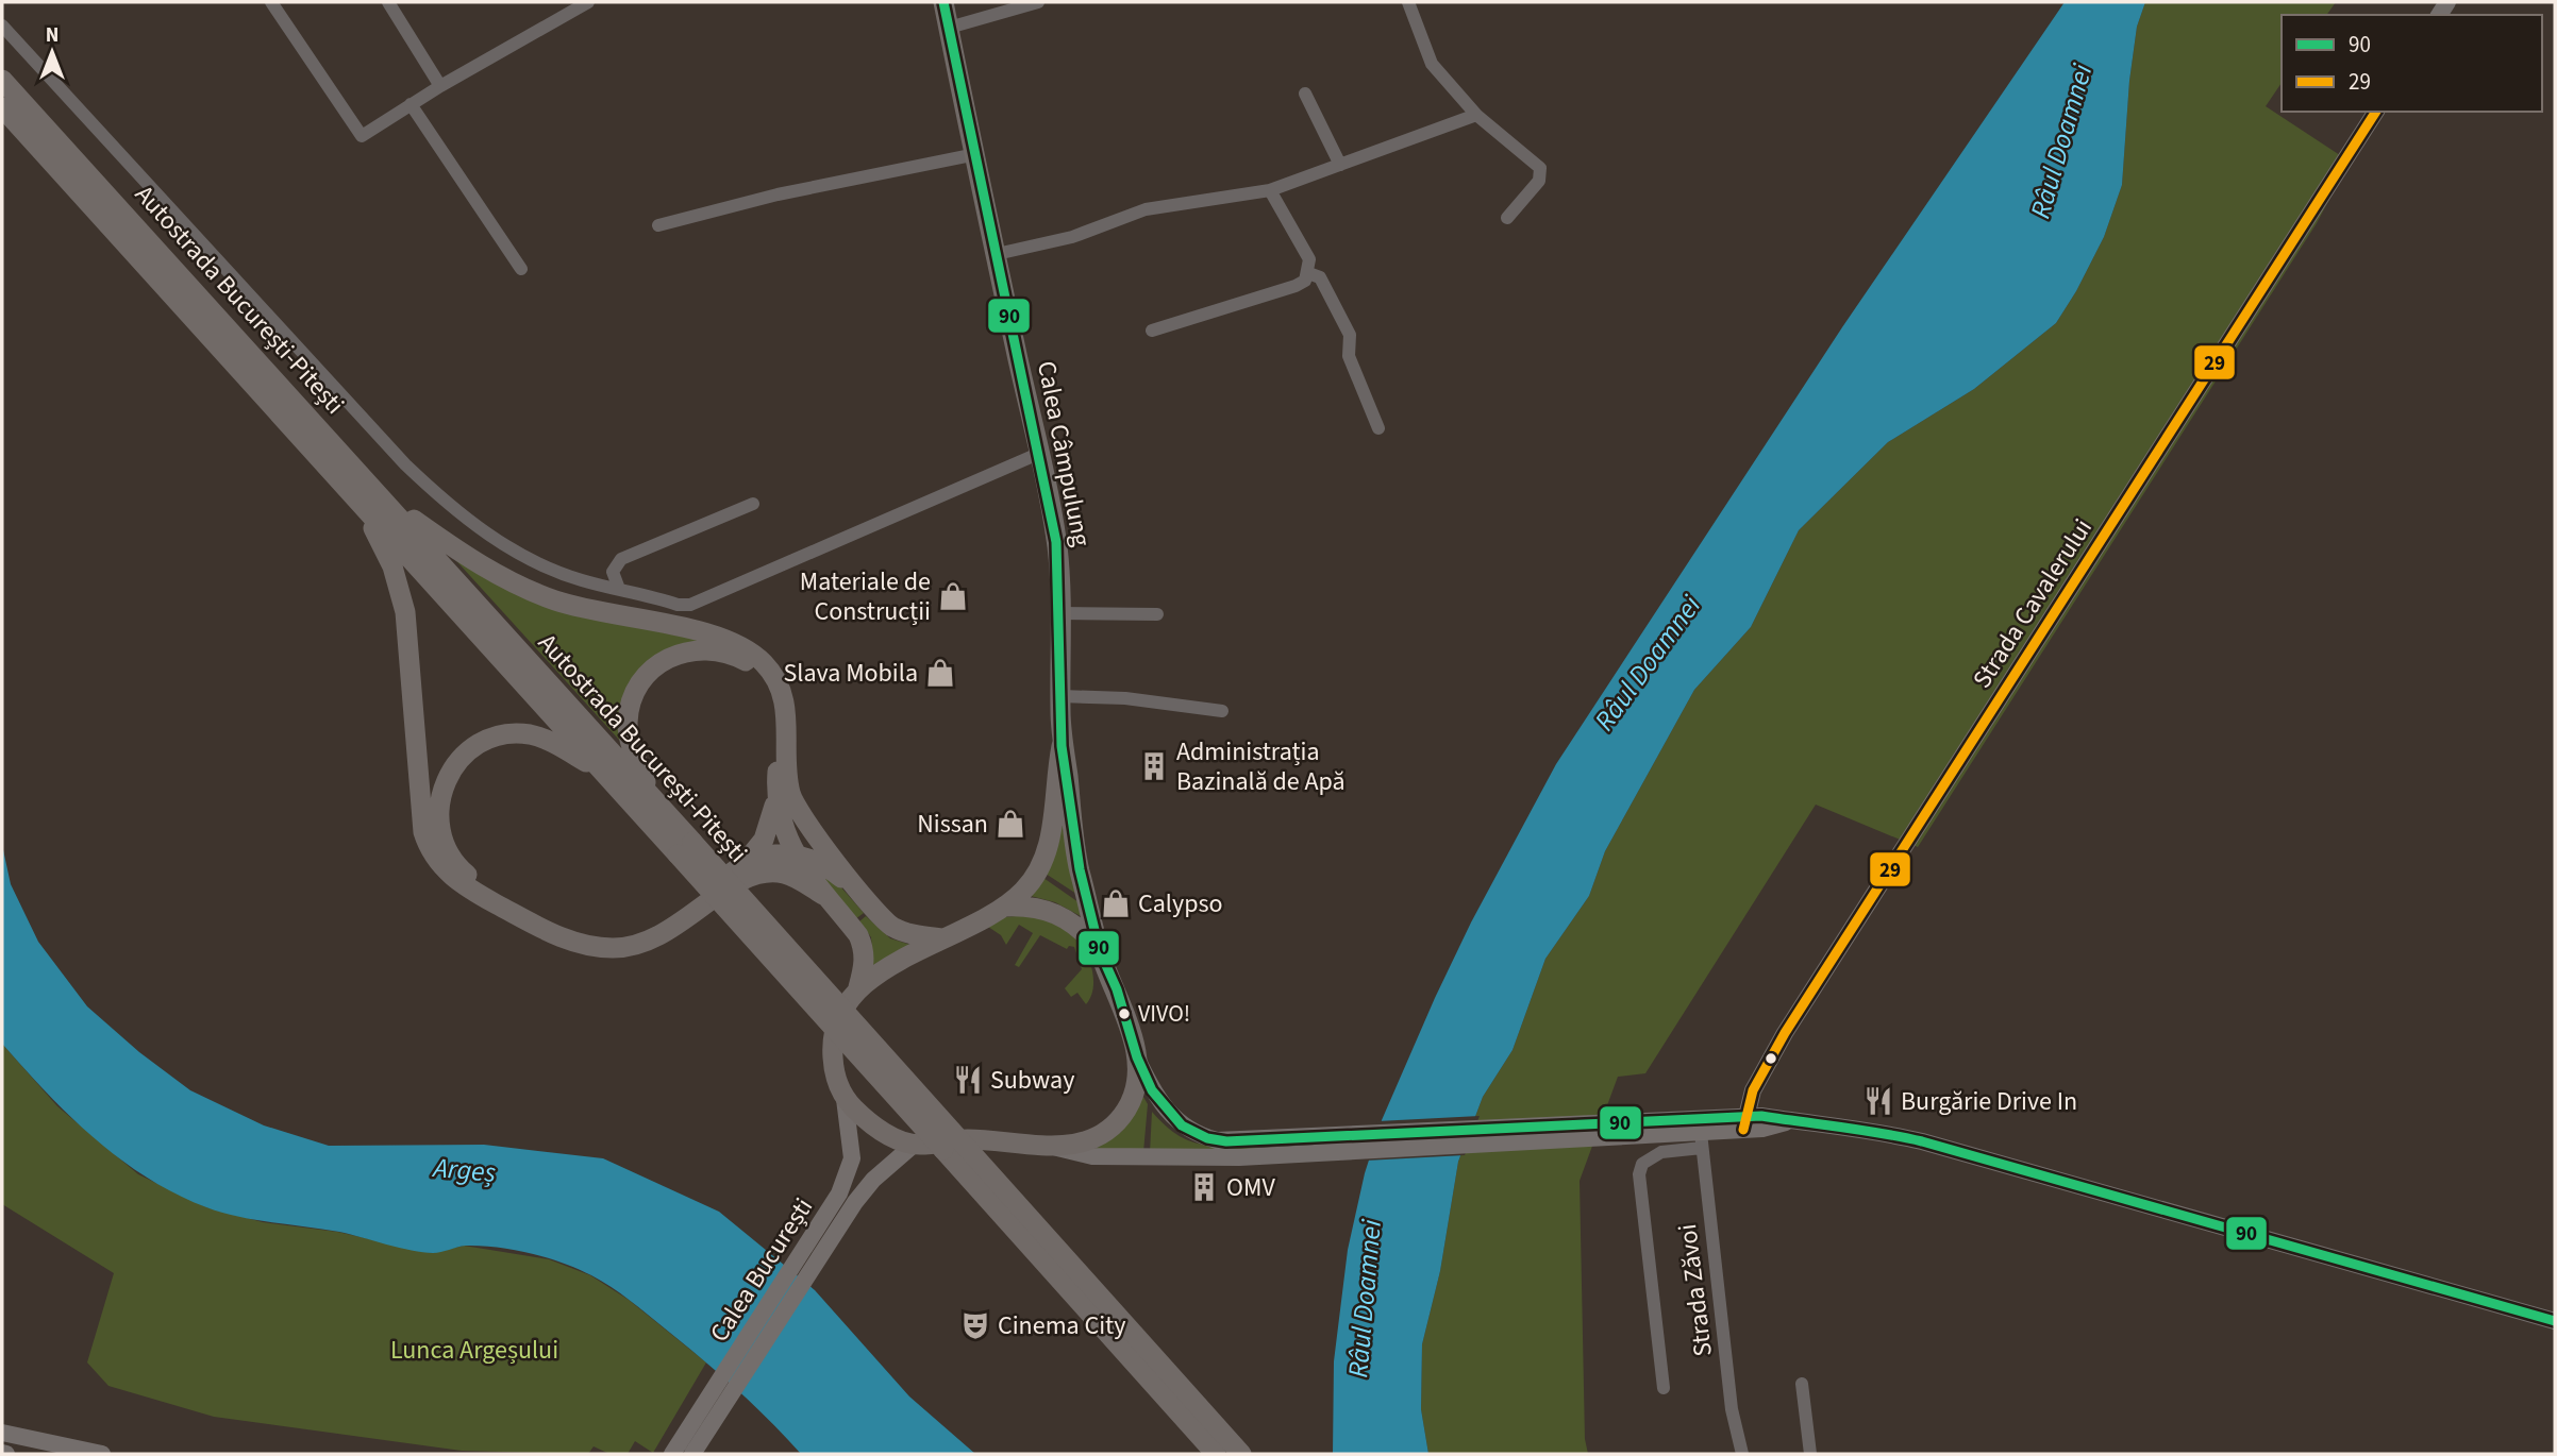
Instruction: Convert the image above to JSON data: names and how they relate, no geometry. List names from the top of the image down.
{
  "streets": {
    "highway": ["Autostrada București-Pitești", "Calea Câmpulung"],
    "main road": ["Strada Cavalerului", "Calea București"],
    "street": ["Strada Zăvoi"]
  },
  "crossings": [
    ["Calea Câmpulung", "Calea București"]
  ],
  "water": ["Râul Doamnei", "Argeș"],
  "parks": ["Lunca Argeșului"],
  "places": {
    "shop": [
      "Materiale de Construcții",
      "Slava Mobila",
      "Nissan",
      "Calypso"
    ],
    "building": ["Administrația Bazinală de Apă", "OMV"],
    "other": ["VIVO!"],
    "restaurant": ["Subway", "Burgărie Drive In"],
    "theatre": ["Cinema City"]
  },
  "lines": ["transit line 90", "transit line 29"],
  "legend": ["90", "29"],
  "north": "top"
}
